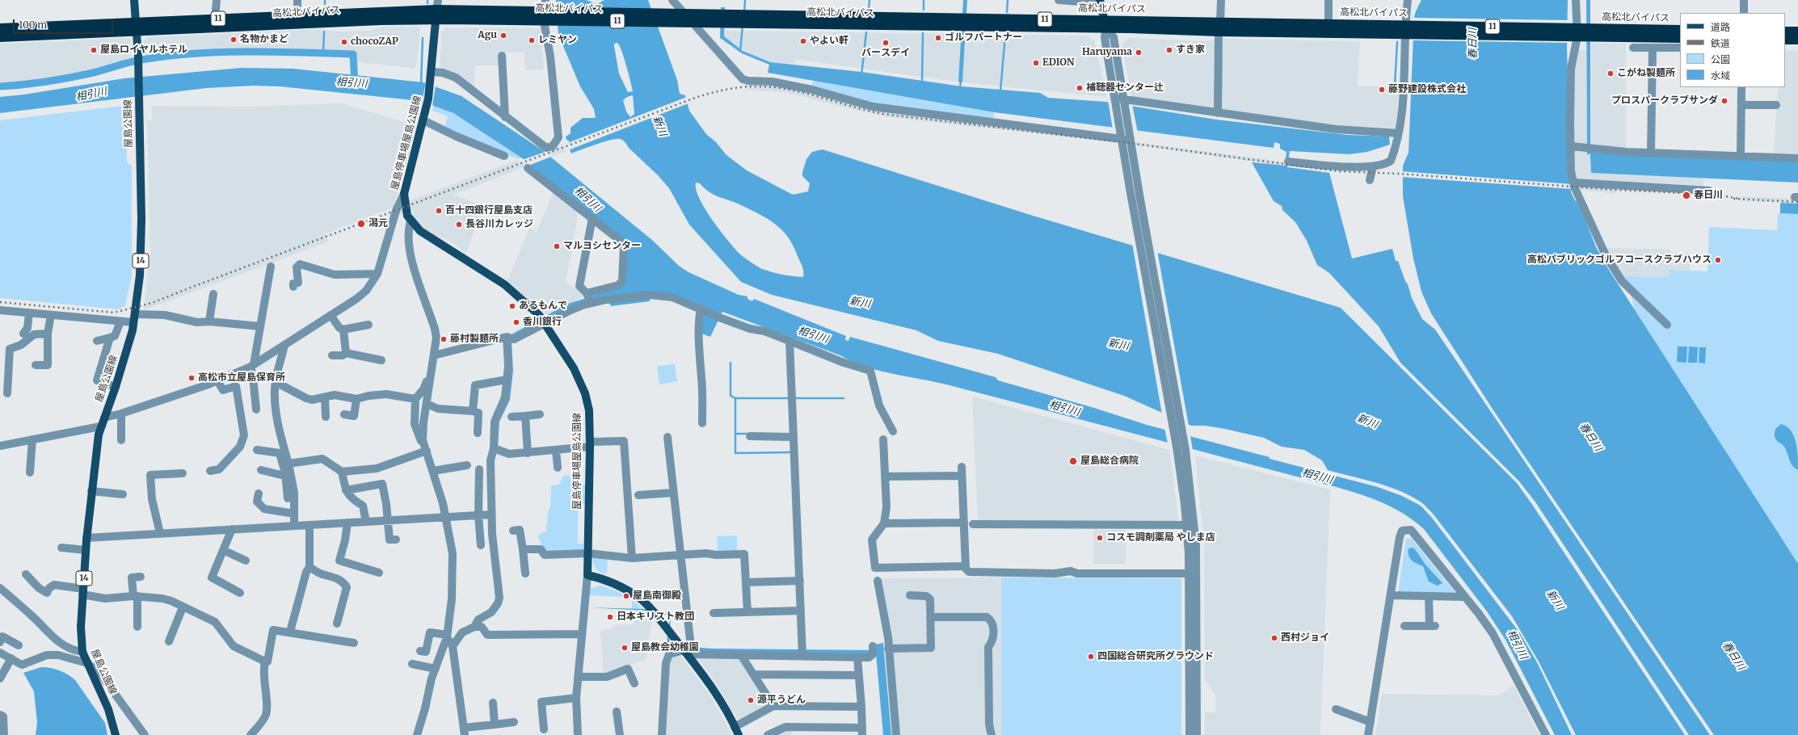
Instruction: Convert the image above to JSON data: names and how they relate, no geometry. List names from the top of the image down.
{
  "streets": {
    "highway": ["高松北バイパス", "11"],
    "main road": ["屋島公園線", "屋島停車場屋島公園線", "14"]
  },
  "crossings": [
    ["高松北バイパス", "屋島公園線"],
    ["高松北バイパス", "屋島停車場屋島公園線"]
  ],
  "water": ["春日川", "相引川", "新川"],
  "places": [
    "Agu",
    "ゴルフパートナー",
    "名物かまど",
    "レミヤン",
    "やよい軒",
    "chocoZAP",
    "バースデイ",
    "屋島ロイヤルホテル",
    "すき家",
    "Haruyama",
    "EDION",
    "こがね製麺所",
    "補聴器センター辻",
    "藤野建設株式会社",
    "プロスパークラブサンダ",
    "春日川",
    "百十四銀行屋島支店",
    "潟元",
    "長谷川カレッジ",
    "マルヨシセンター",
    "高松パブリックゴルフコースクラブハウス",
    "あるもんで",
    "香川銀行",
    "藤村製麺所",
    "高松市立屋島保育所",
    "屋島総合病院",
    "コスモ調剤薬局 やしま店",
    "屋島南御殿",
    "日本キリスト教団",
    "西村ジョイ",
    "屋島教会幼稚園",
    "四国総合研究所グラウンド",
    "源平うどん"
  ],
  "legend": [
    "道路",
    "鉄道",
    "公園",
    "水域"
  ],
  "scale_bar": "100 m"
}
